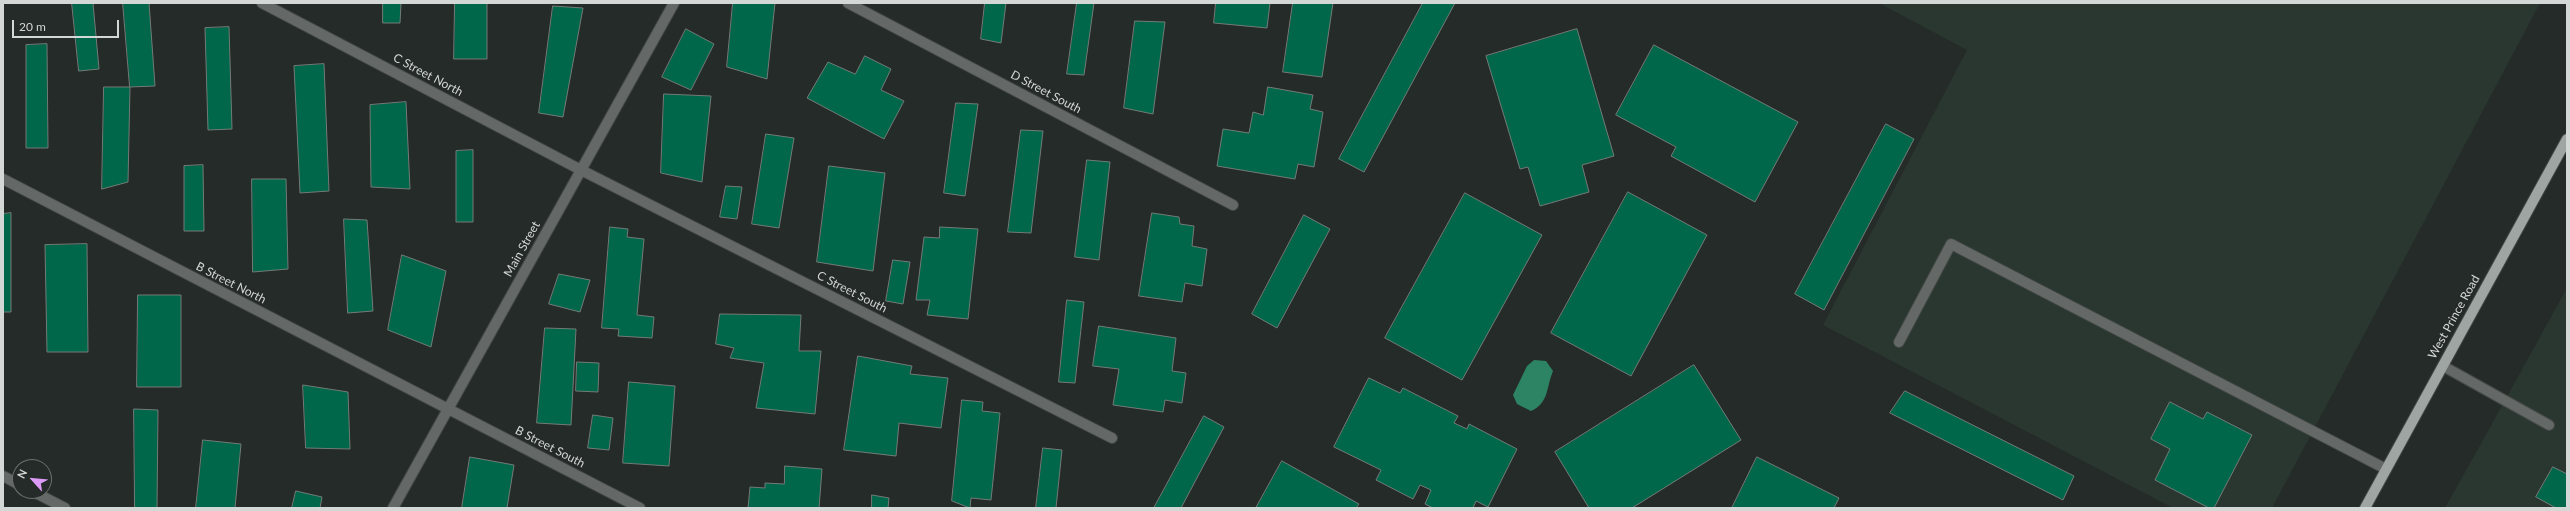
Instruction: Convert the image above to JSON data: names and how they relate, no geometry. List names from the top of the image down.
{
  "streets": {
    "main road": ["West Prince Road"],
    "lane": [
      "C Street North",
      "D Street South",
      "Main Street",
      "B Street North",
      "C Street South",
      "B Street South"
    ]
  },
  "crossings": [
    ["C Street North", "Main Street"],
    ["C Street North", "C Street South"],
    ["Main Street", "B Street North"],
    ["Main Street", "C Street South"],
    ["Main Street", "B Street South"],
    ["B Street North", "B Street South"]
  ],
  "scale_bar": "20 m",
  "north": "top left"
}
